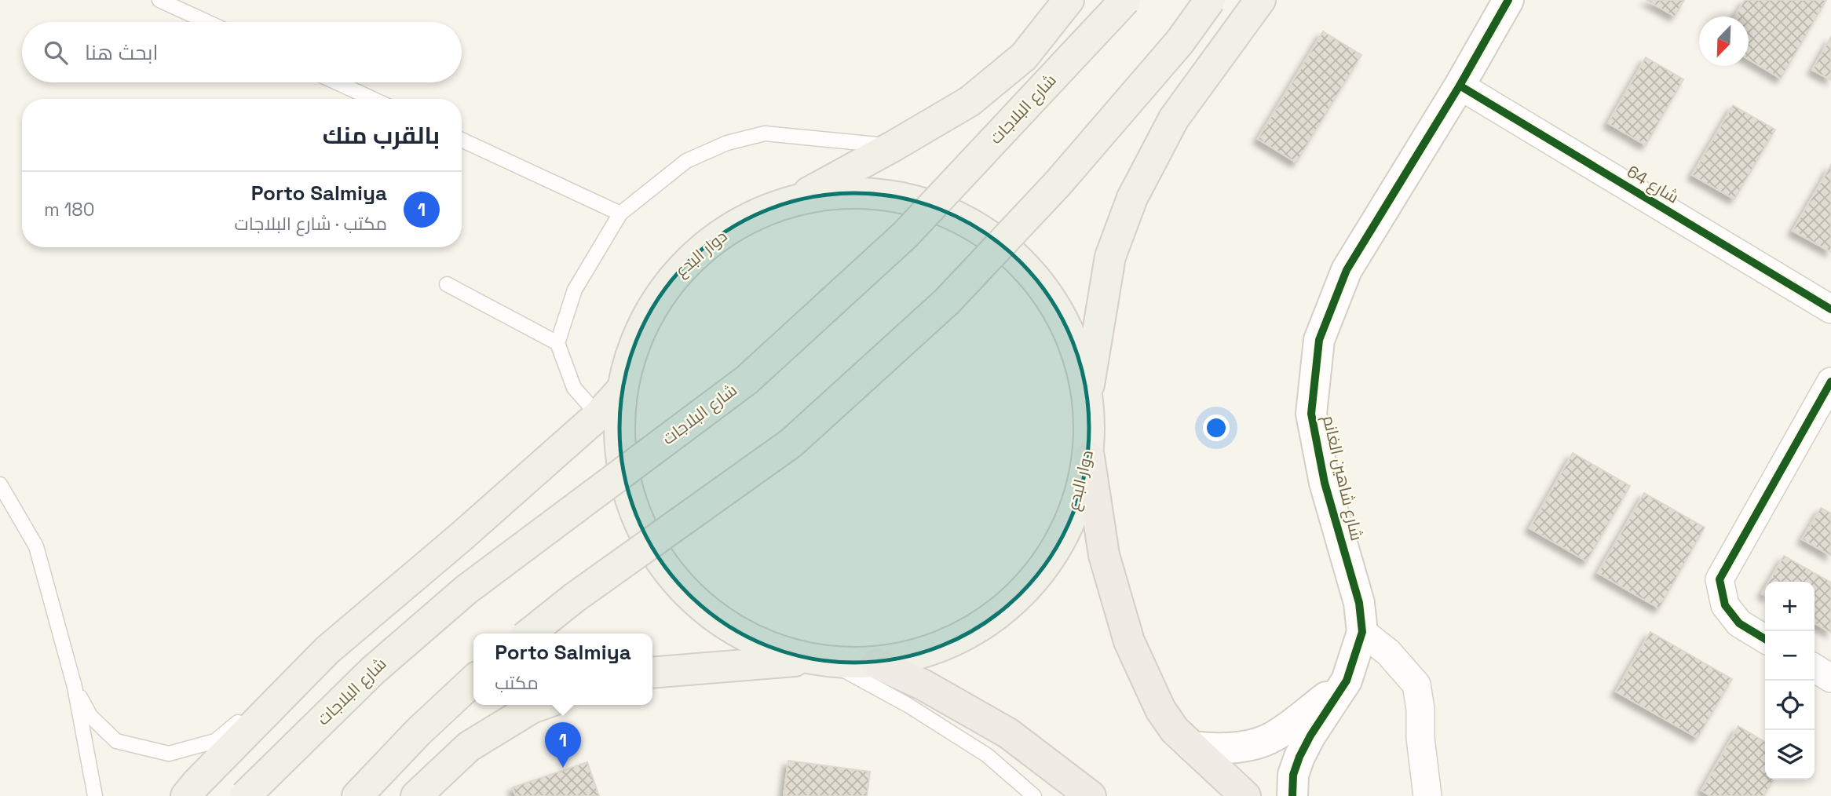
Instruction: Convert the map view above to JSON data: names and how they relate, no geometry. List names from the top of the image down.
{
  "streets": {
    "main road": ["شارع البلاجات", "دوار البدع"],
    "street": ["شارع 64", "شارع شاهين الغانم"]
  },
  "crossings": [
    ["شارع 64", "شارع شاهين الغانم"]
  ],
  "north": "bottom left",
  "page": {
    "search": "ابحث هنا",
    "heading": "بالقرب منك",
    "list": [
      {
        "mark": "1",
        "name": "Porto Salmiya",
        "note": "مكتب · شارع البلاجات",
        "value": "180 m"
      }
    ],
    "map_buttons": ["+", "−"],
    "popup": ["Porto Salmiya", "مكتب"],
    "pins": "1"
  }
}
